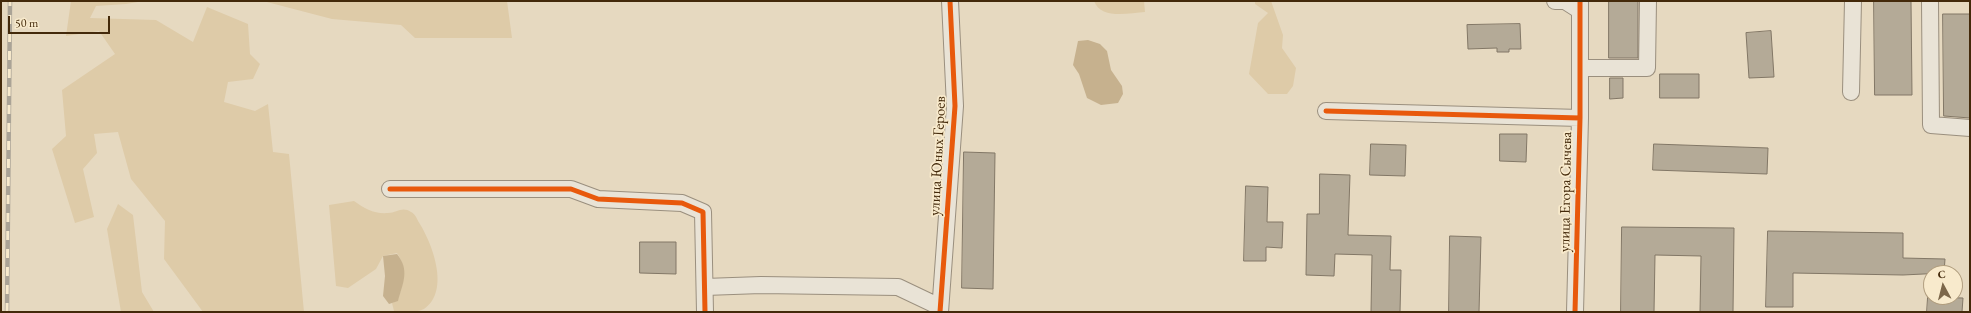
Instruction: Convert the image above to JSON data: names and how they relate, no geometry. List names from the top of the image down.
{
  "streets": {
    "street": ["улица Юных Героев", "улица Егора Сычева"]
  },
  "scale_bar": "50 m",
  "north": "top"
}
